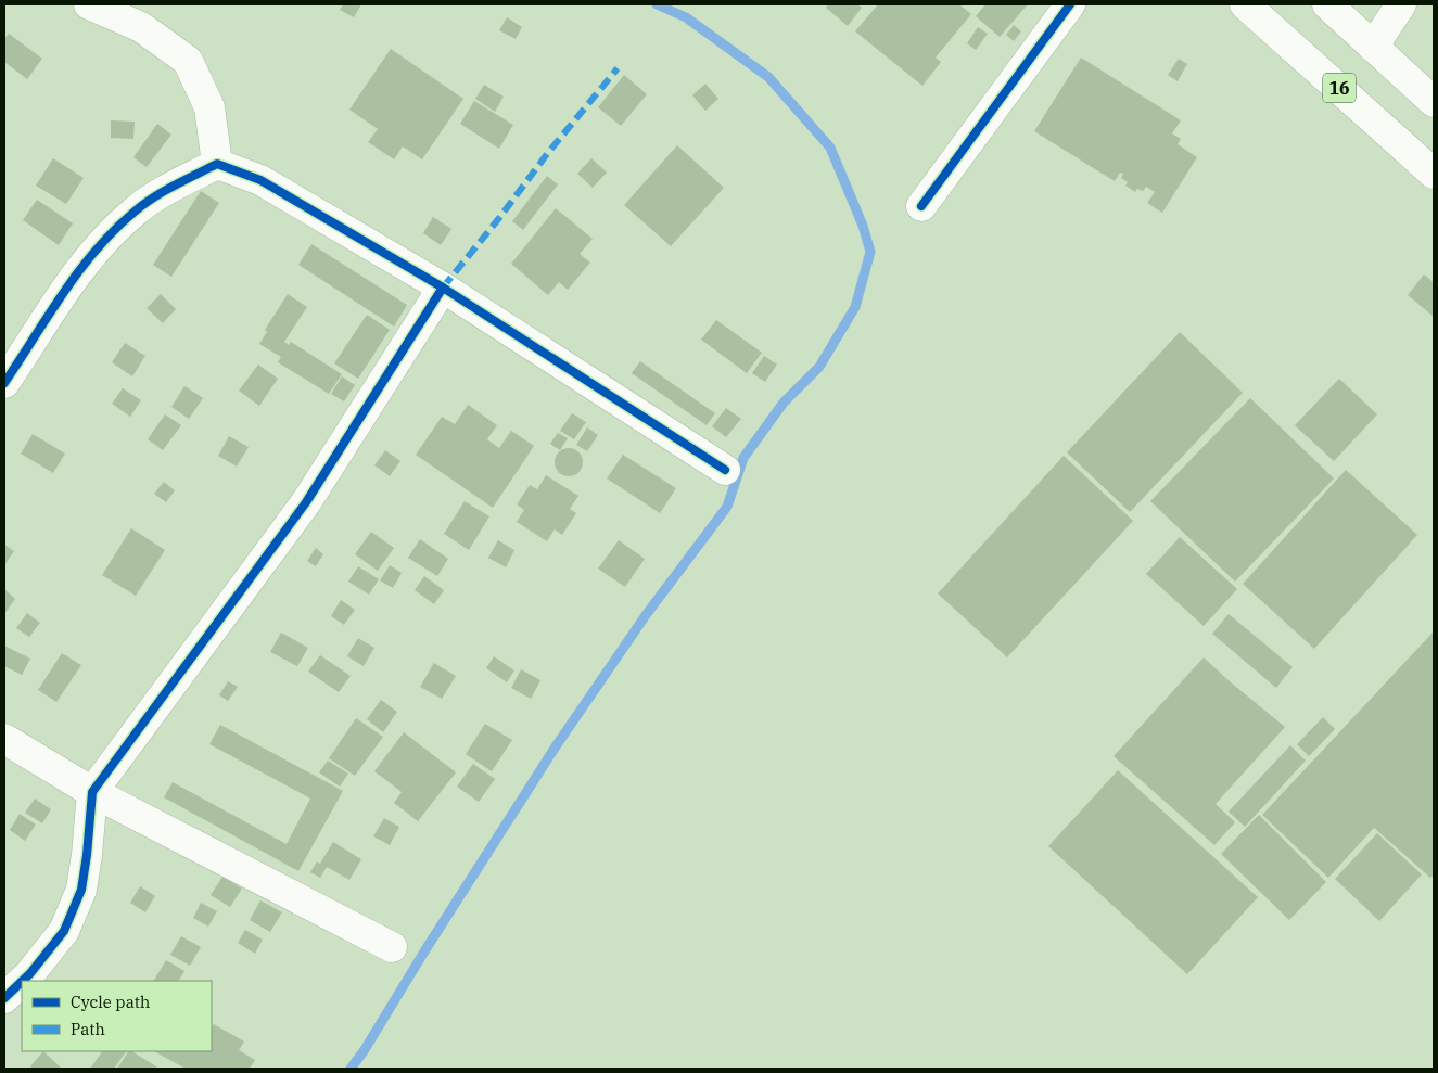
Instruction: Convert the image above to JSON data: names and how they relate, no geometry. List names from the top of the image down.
{
  "streets": {
    "street": ["16"]
  },
  "legend": ["Cycle path", "Path"]
}
